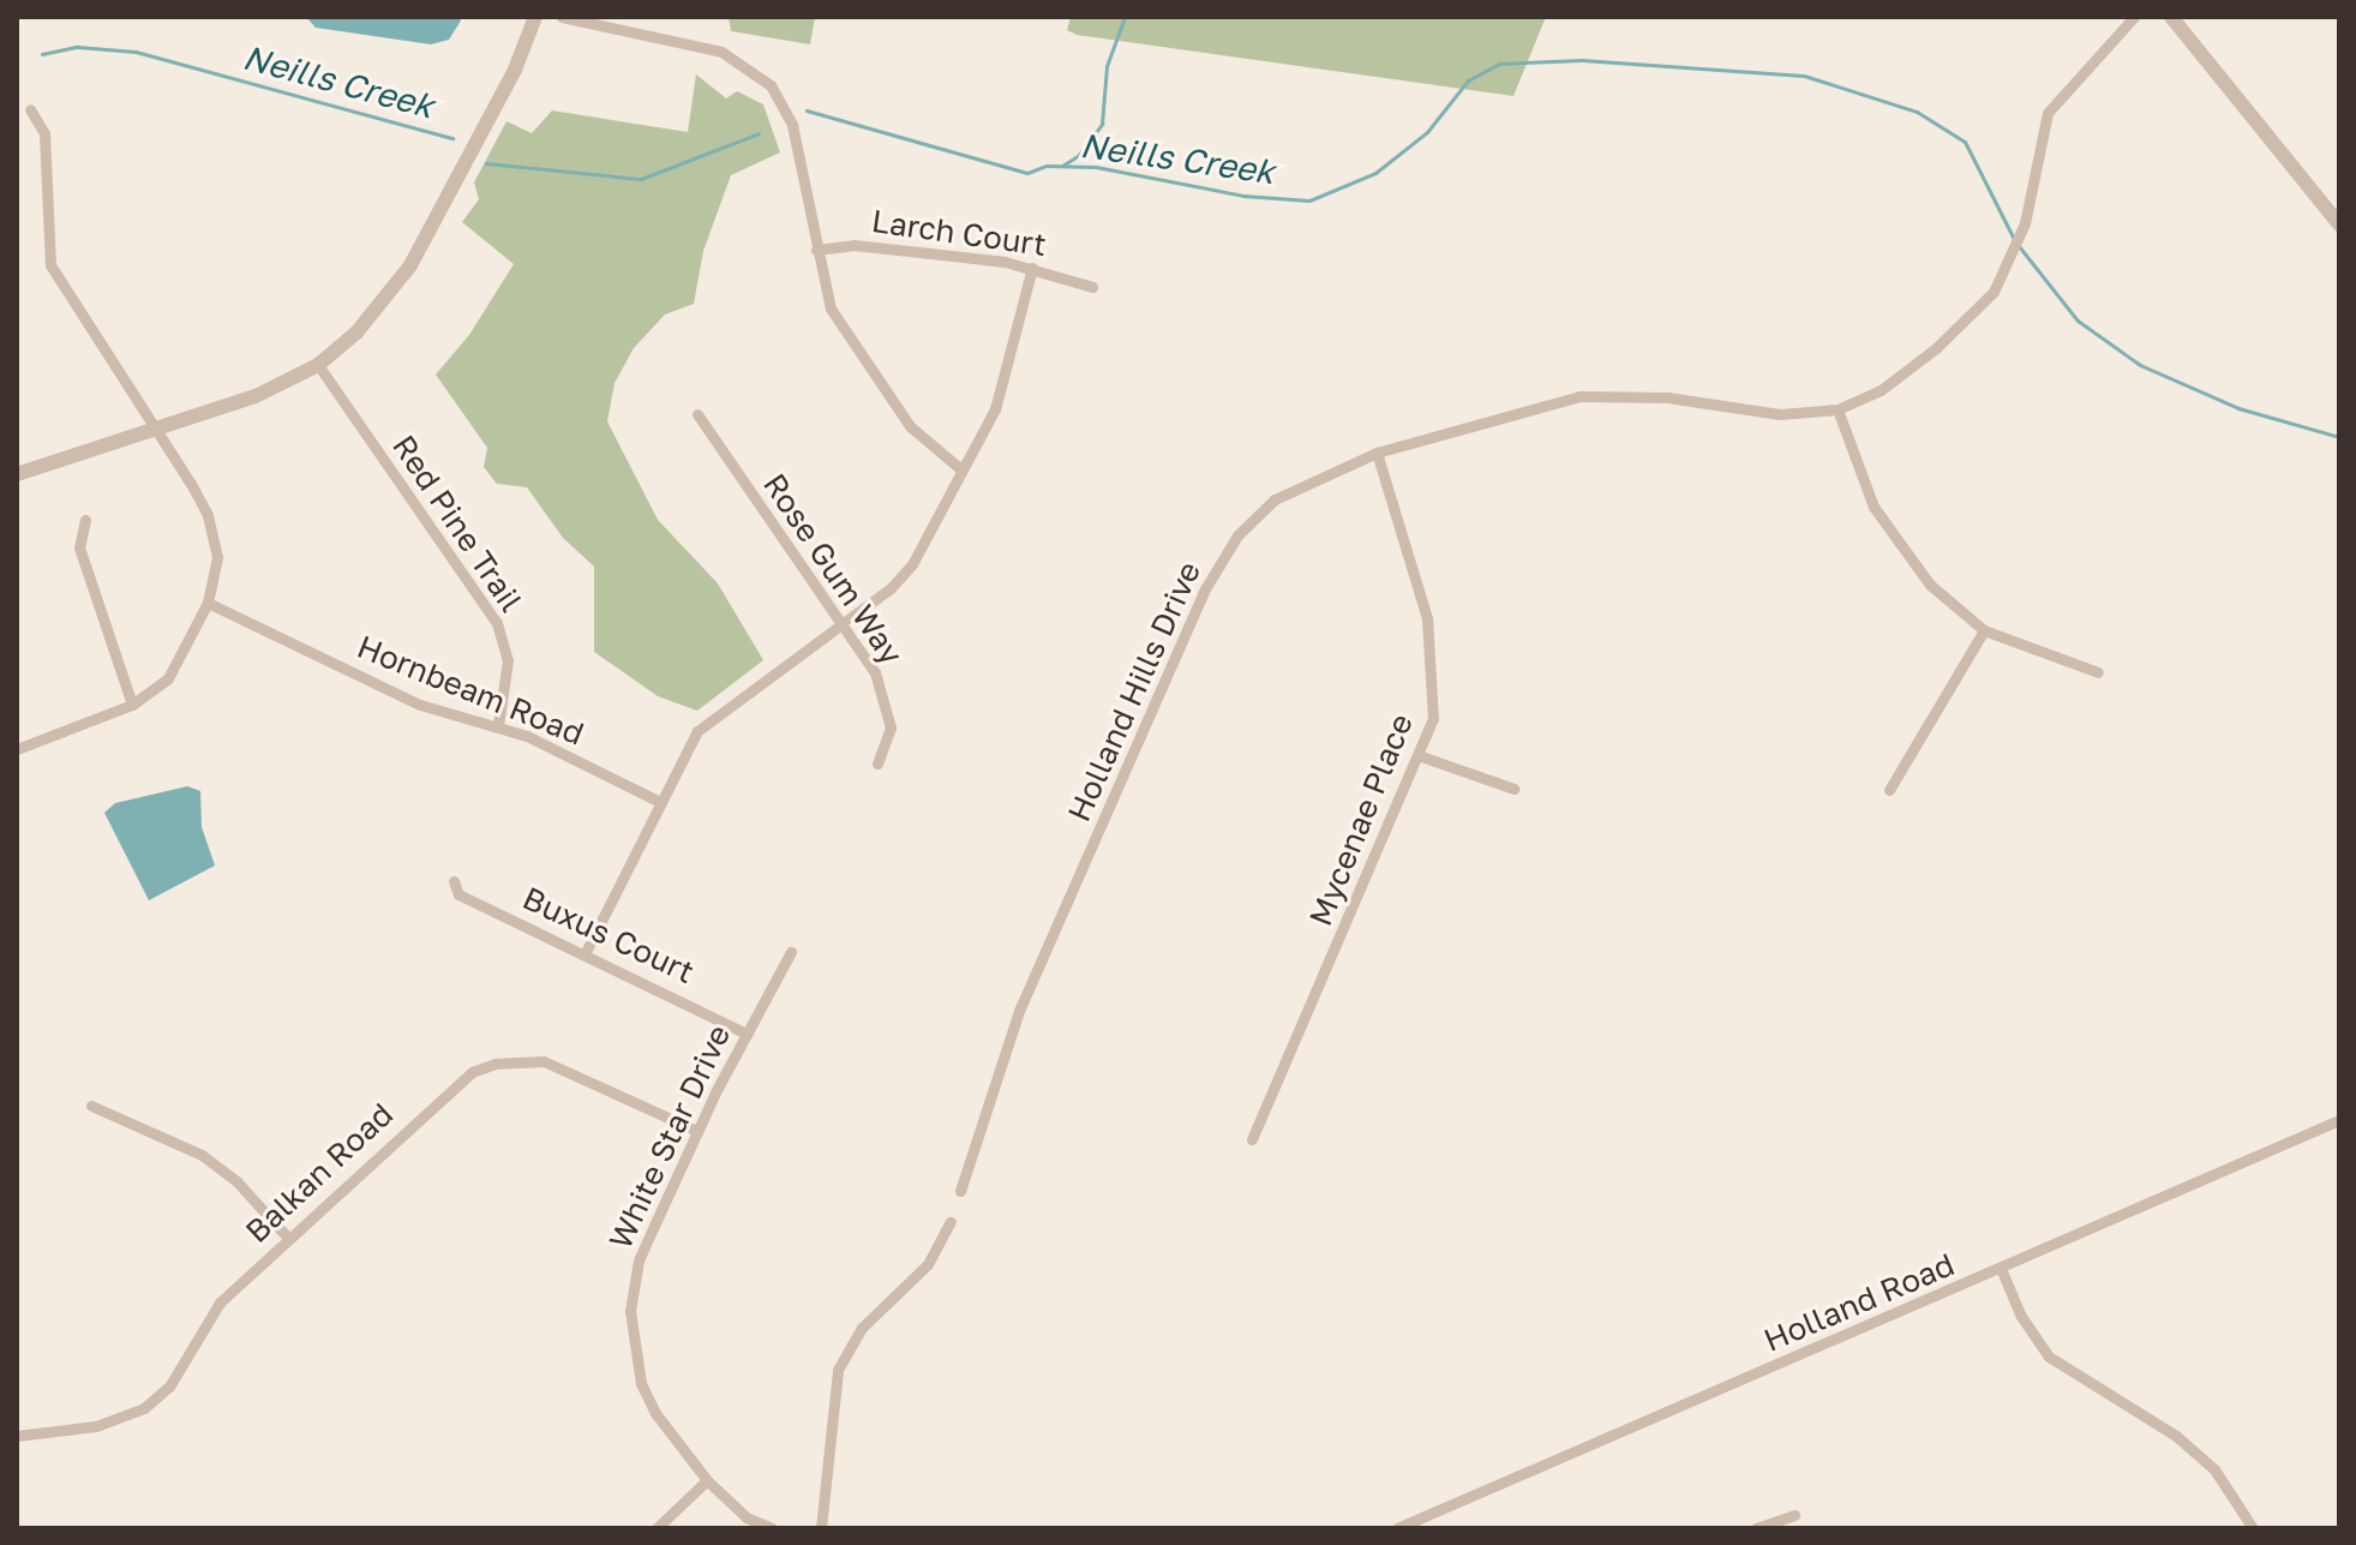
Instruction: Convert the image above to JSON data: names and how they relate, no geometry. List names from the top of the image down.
{
  "streets": {
    "street": [
      "Larch Court",
      "Red Pine Trail",
      "Rose Gum Way",
      "Hornbeam Road",
      "Holland Hills Drive",
      "Mycenae Place",
      "Buxus Court",
      "White Star Drive",
      "Balkan Road",
      "Holland Road"
    ]
  },
  "crossings": [
    ["Red Pine Trail", "Hornbeam Road"],
    ["Holland Hills Drive", "Mycenae Place"],
    ["Buxus Court", "White Star Drive"],
    ["White Star Drive", "Balkan Road"]
  ],
  "water": ["Neills Creek"]
}
